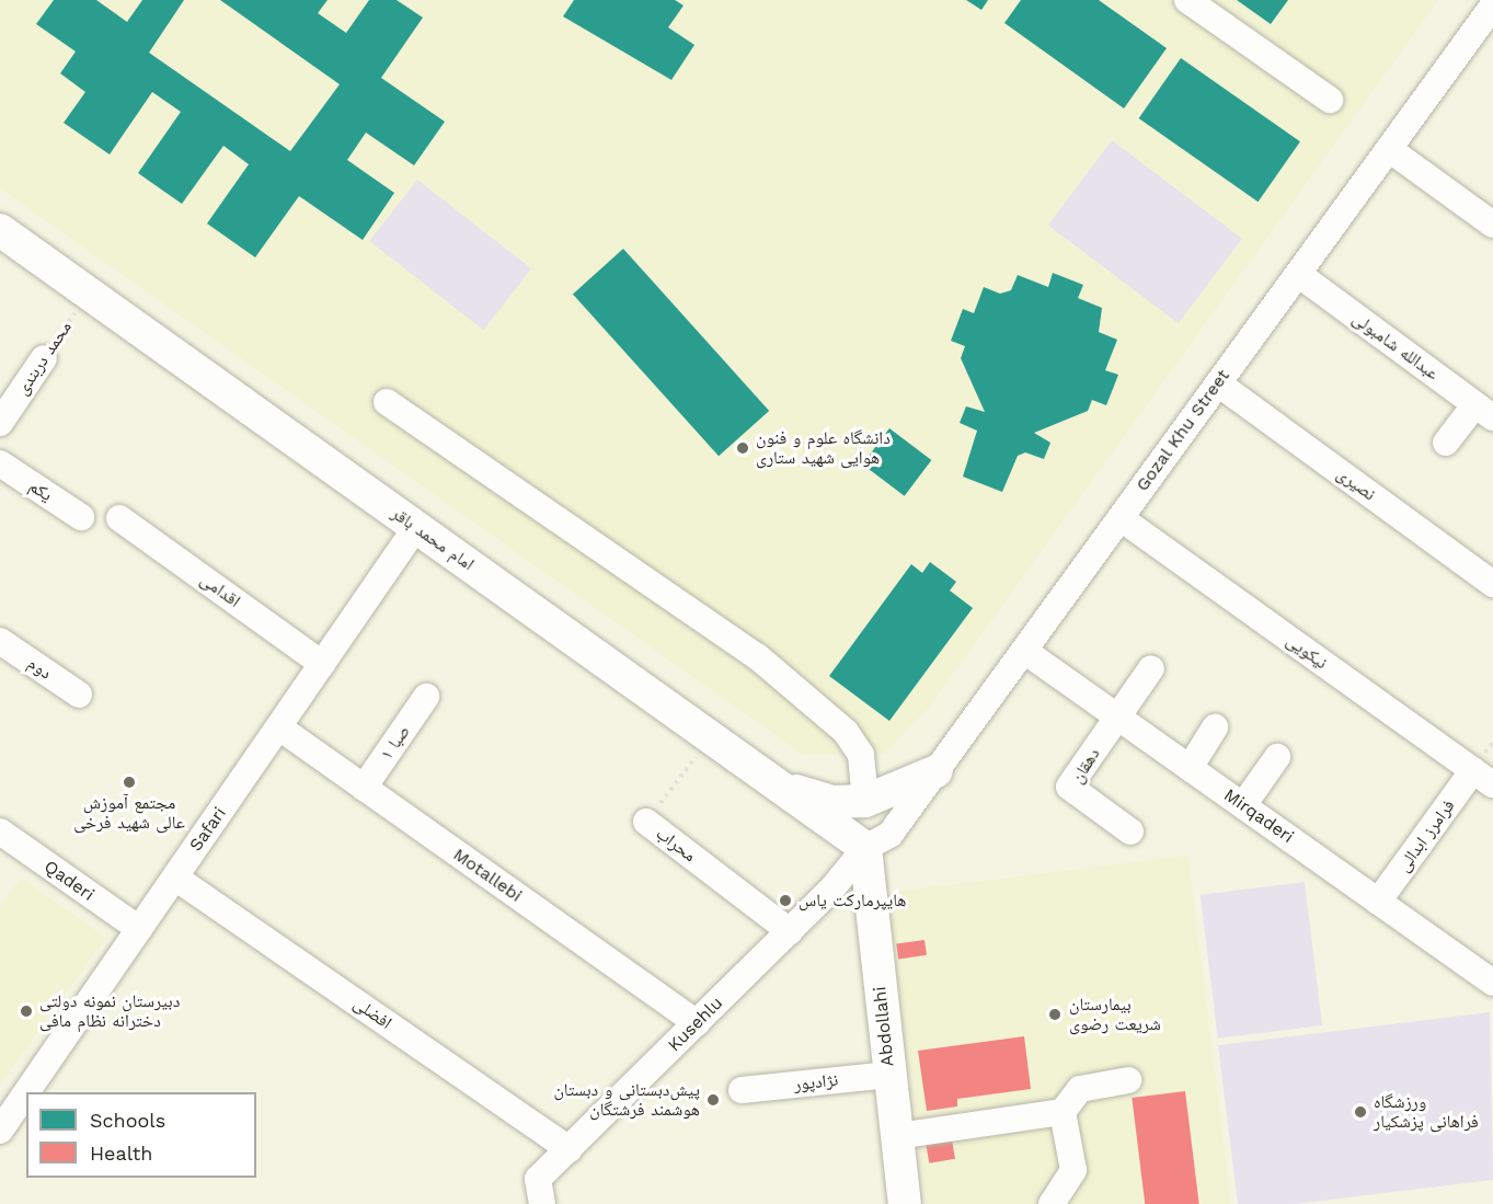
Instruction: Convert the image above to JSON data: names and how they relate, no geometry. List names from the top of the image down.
{
  "streets": {
    "main road": ["امام محمد باقر", "Abdollahi"],
    "street": [
      "عبدالله شامبولی",
      "محمد دربندی",
      "Gozal Khu Street",
      "نصیری",
      "یکم",
      "اقدامی",
      "نیکویی",
      "دوم",
      "صبا ۱",
      "دهقان",
      "Mirqaderi",
      "Safari",
      "فرامرز ابدالی",
      "محراب",
      "Motallebi",
      "Qaderi",
      "افضلی",
      "Kusehlu",
      "نژادپور"
    ]
  },
  "crossings": [
    ["عبدالله شامبولی", "Gozal Khu Street"],
    ["محمد دربندی", "امام محمد باقر"],
    ["Gozal Khu Street", "نصیری"],
    ["Gozal Khu Street", "امام محمد باقر"],
    ["Gozal Khu Street", "نیکویی"],
    ["Gozal Khu Street", "Mirqaderi"],
    ["Gozal Khu Street", "Kusehlu"],
    ["Gozal Khu Street", "Abdollahi"],
    ["امام محمد باقر", "Safari"],
    ["امام محمد باقر", "محراب"],
    ["امام محمد باقر", "Kusehlu"],
    ["امام محمد باقر", "Abdollahi"],
    ["اقدامی", "Safari"],
    ["نیکویی", "فرامرز ابدالی"],
    ["صبا ۱", "Motallebi"],
    ["دهقان", "Mirqaderi"],
    ["Mirqaderi", "فرامرز ابدالی"],
    ["Safari", "Motallebi"],
    ["Safari", "Qaderi"],
    ["Safari", "افضلی"],
    ["محراب", "Kusehlu"],
    ["Motallebi", "Kusehlu"],
    ["افضلی", "Kusehlu"],
    ["Kusehlu", "Abdollahi"],
    ["Abdollahi", "نژادپور"]
  ],
  "places": [
    "دانشگاه علوم و فنون هوایی شهید ستاری",
    "مجتمع آموزش عالی شهید فرخی",
    "هایپرمارکت یاس",
    "دبیرستان نمونه دولتی دخترانه نظام مافی",
    "بیمارستان شریعت رضوی",
    "پیش‌دبستانی و دبستان هوشمند فرشتگان",
    "ورزشگاه فراهانی پزشکیار"
  ],
  "legend": ["Schools", "Health"]
}
